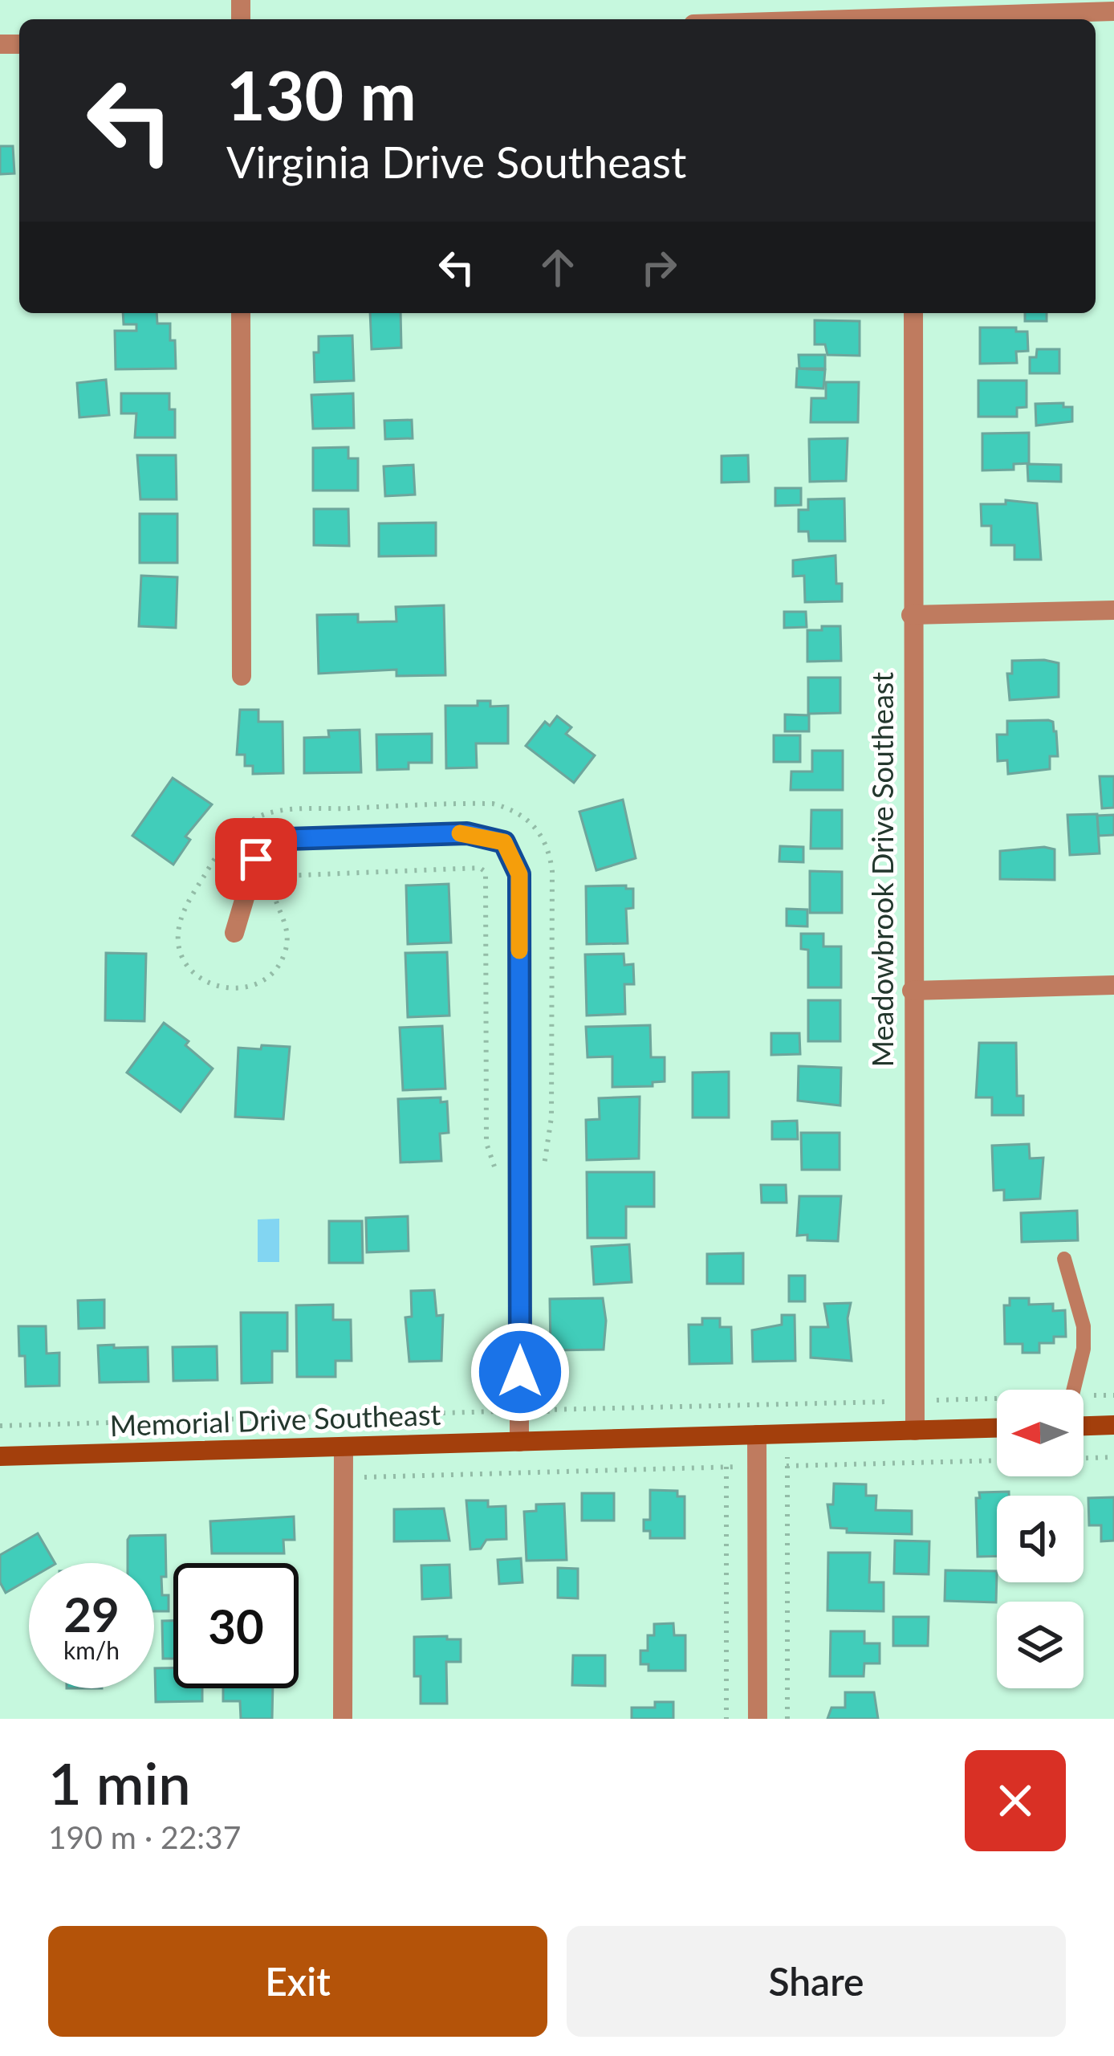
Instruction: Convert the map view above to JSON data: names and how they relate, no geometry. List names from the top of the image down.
{
  "streets": {
    "street": ["Meadowbrook Drive Southeast", "Memorial Drive Southeast"]
  },
  "crossings": [
    ["Meadowbrook Drive Southeast", "Memorial Drive Southeast"]
  ],
  "north": "left",
  "page": {
    "turn": ["130 m", "Virginia Drive Southeast"],
    "speed": "29 km/h",
    "limit": "30",
    "heading": ["1 min", "190 m · 22:37"],
    "buttons": ["Exit", "Share"]
  }
}
